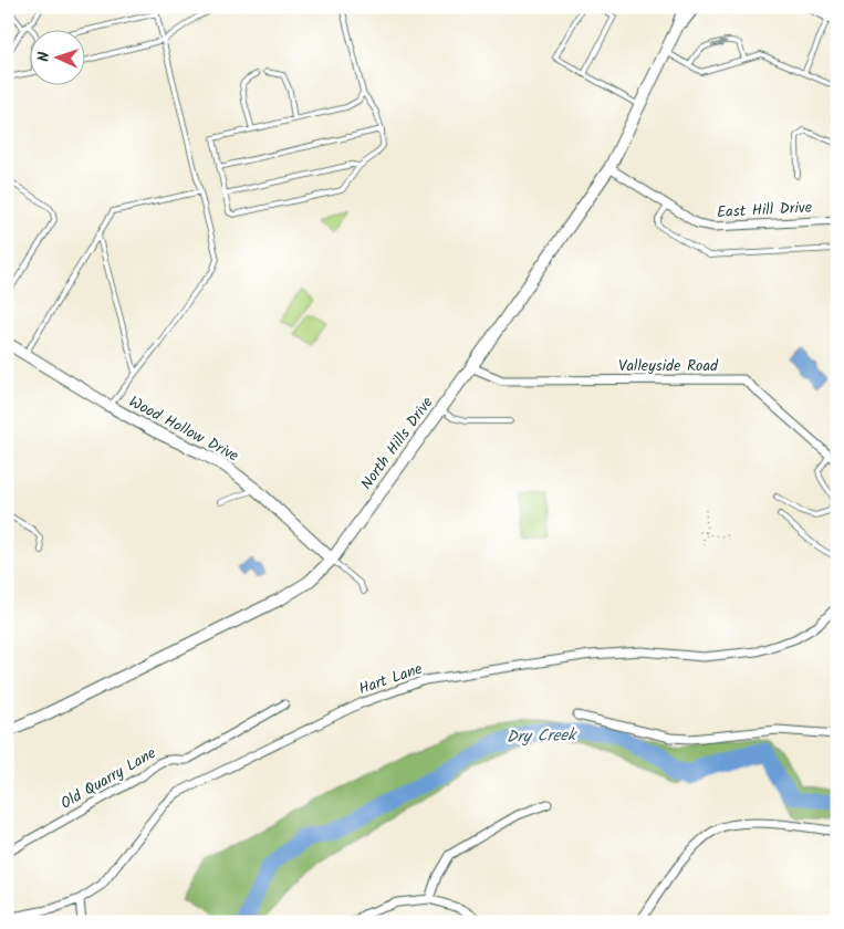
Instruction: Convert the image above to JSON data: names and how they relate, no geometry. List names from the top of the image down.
{
  "streets": {
    "street": [
      "East Hill Drive",
      "Valleyside Road",
      "Wood Hollow Drive",
      "North Hills Drive",
      "Hart Lane",
      "Old Quarry Lane"
    ]
  },
  "crossings": [
    ["East Hill Drive", "North Hills Drive"],
    ["Valleyside Road", "North Hills Drive"],
    ["Wood Hollow Drive", "North Hills Drive"]
  ],
  "water": ["Dry Creek"],
  "north": "left"
}
